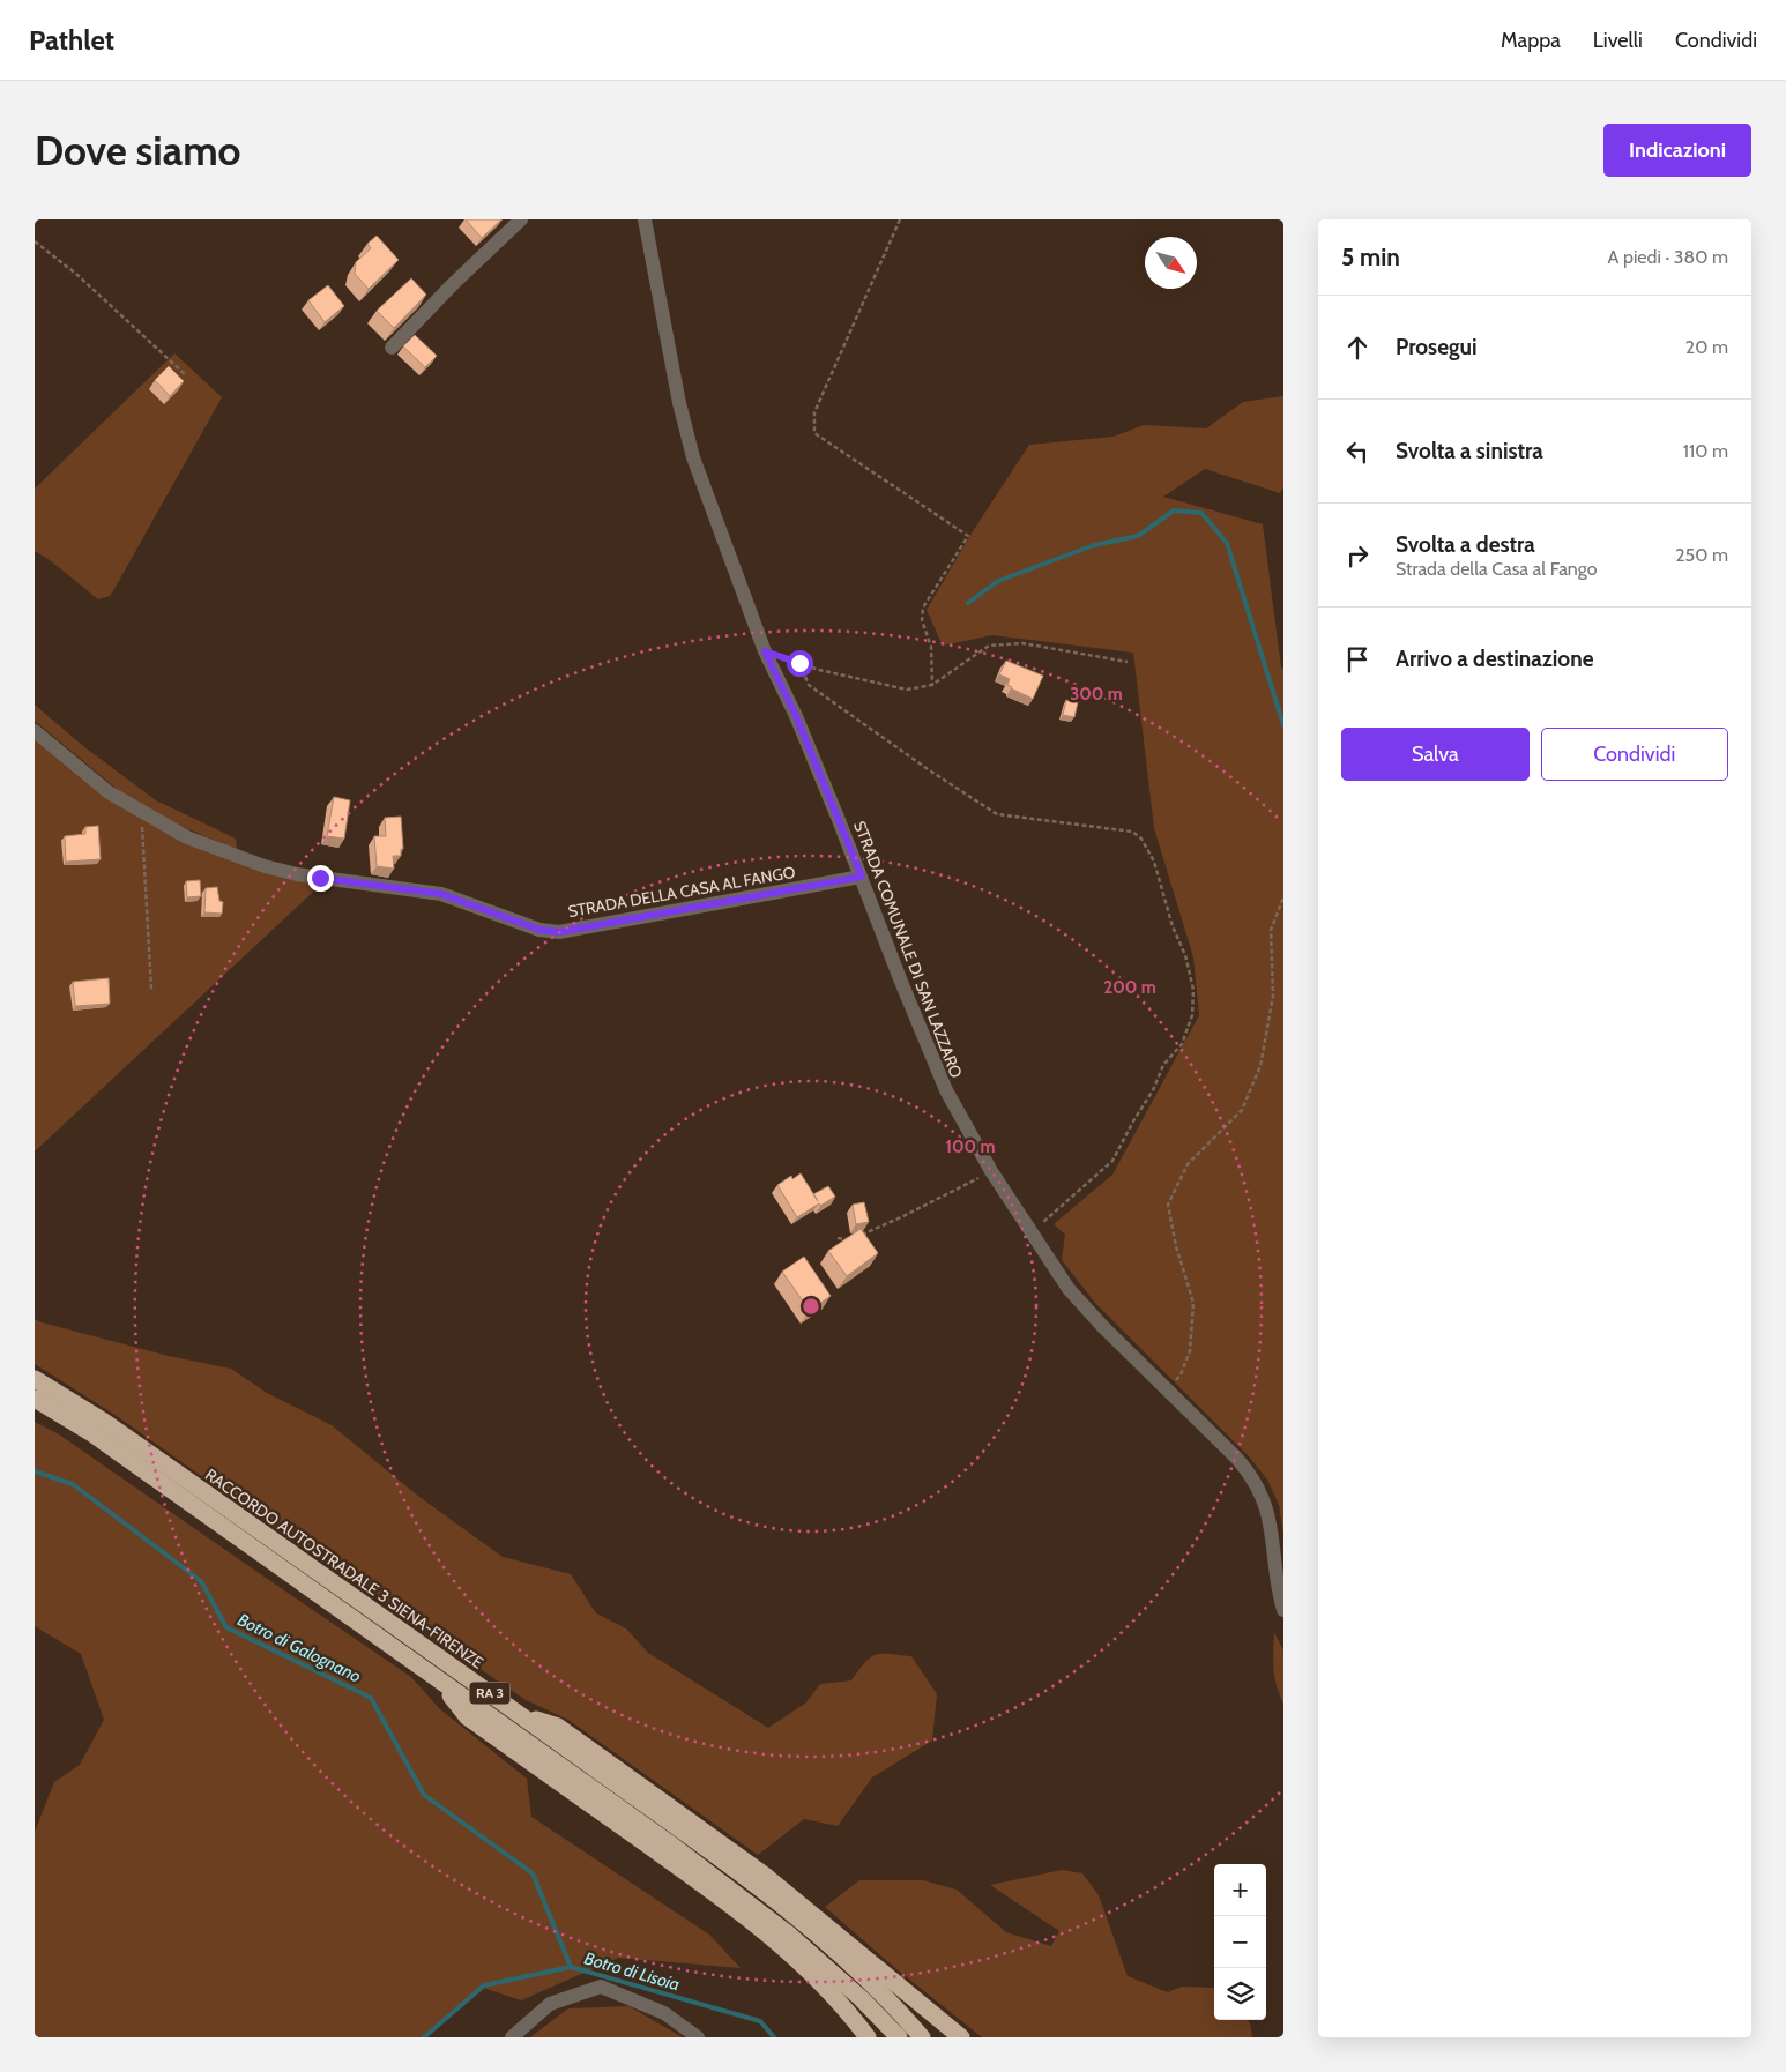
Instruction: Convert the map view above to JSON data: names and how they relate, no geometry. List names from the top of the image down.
{
  "streets": {
    "highway": ["RACCORDO AUTOSTRADALE 3 SIENA-FIRENZE", "RA 3"],
    "street": ["STRADA DELLA CASA AL FANGO", "STRADA COMUNALE DI SAN LAZZARO"]
  },
  "crossings": [
    ["STRADA DELLA CASA AL FANGO", "STRADA COMUNALE DI SAN LAZZARO"]
  ],
  "water": ["Botro di Galognano", "Botro di Lisoia"],
  "north": "bottom right",
  "page": {
    "header": "Pathlet",
    "nav": ["Mappa", "Livelli", "Condividi"],
    "buttons": [
      "Indicazioni",
      ["Salva", "Condividi"]
    ],
    "title": "Dove siamo",
    "heading": ["5 min", "A piedi · 380 m"],
    "list": [
      ["Prosegui", "20 m"],
      ["Svolta a sinistra", "110 m"],
      ["Svolta a destra", "Strada della Casa al Fango", "250 m"],
      "Arrivo a destinazione"
    ],
    "map_buttons": ["+", "−"]
  },
  "rings": ["300 m", "200 m", "100 m"]
}
